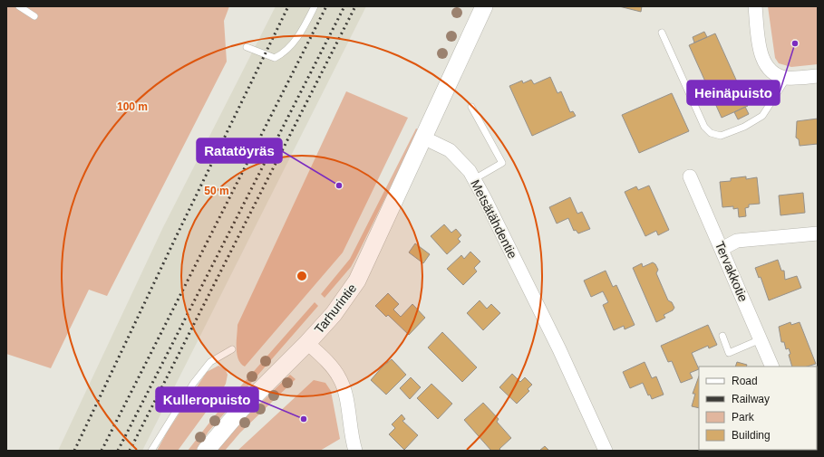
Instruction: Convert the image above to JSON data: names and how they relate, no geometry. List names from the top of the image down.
{
  "streets": {
    "street": ["Metsätähdentie", "Tervakkotie", "Tarhurintie"]
  },
  "crossings": [
    ["Metsätähdentie", "Tarhurintie"]
  ],
  "places": ["Heinäpuisto", "Ratatöyräs", "Kulleropuisto"],
  "legend": [
    "Road",
    "Railway",
    "Park",
    "Building"
  ],
  "rings": ["100 m", "50 m"]
}
